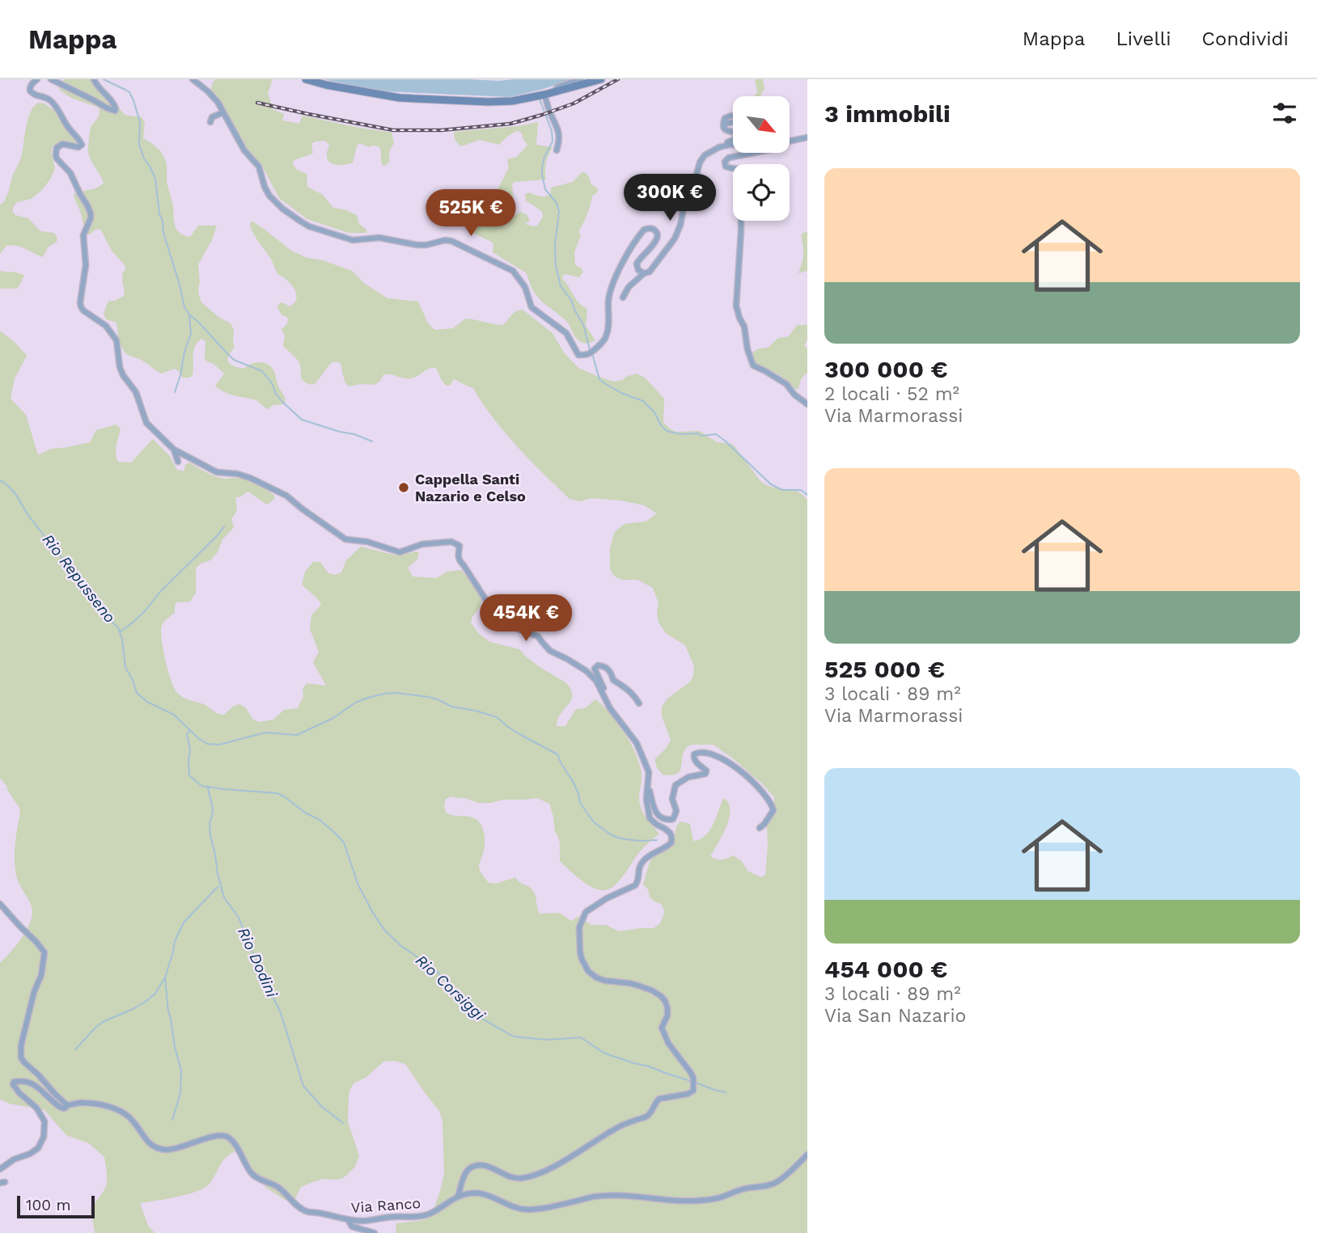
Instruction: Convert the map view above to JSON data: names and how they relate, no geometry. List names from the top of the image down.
{
  "streets": {
    "street": ["Via Ranco"]
  },
  "water": ["Rio Repusseno", "Rio Dodini", "Rio Corsiggi"],
  "places": ["Cappella Santi Nazario e Celso"],
  "scale_bar": "100 m",
  "north": "bottom right",
  "page": {
    "header": "Mappa",
    "nav": ["Mappa", "Livelli", "Condividi"],
    "heading": "3 immobili",
    "list": [
      {
        "name": "300 000 €",
        "note": "2 locali · 52 m² · Via Marmorassi"
      },
      {
        "name": "525 000 €",
        "note": "3 locali · 89 m² · Via Marmorassi"
      },
      {
        "name": "454 000 €",
        "note": "3 locali · 89 m² · Via San Nazario"
      }
    ],
    "price": ["300K €", "525K €", "454K €"],
    "scale": "100 m"
  }
}
